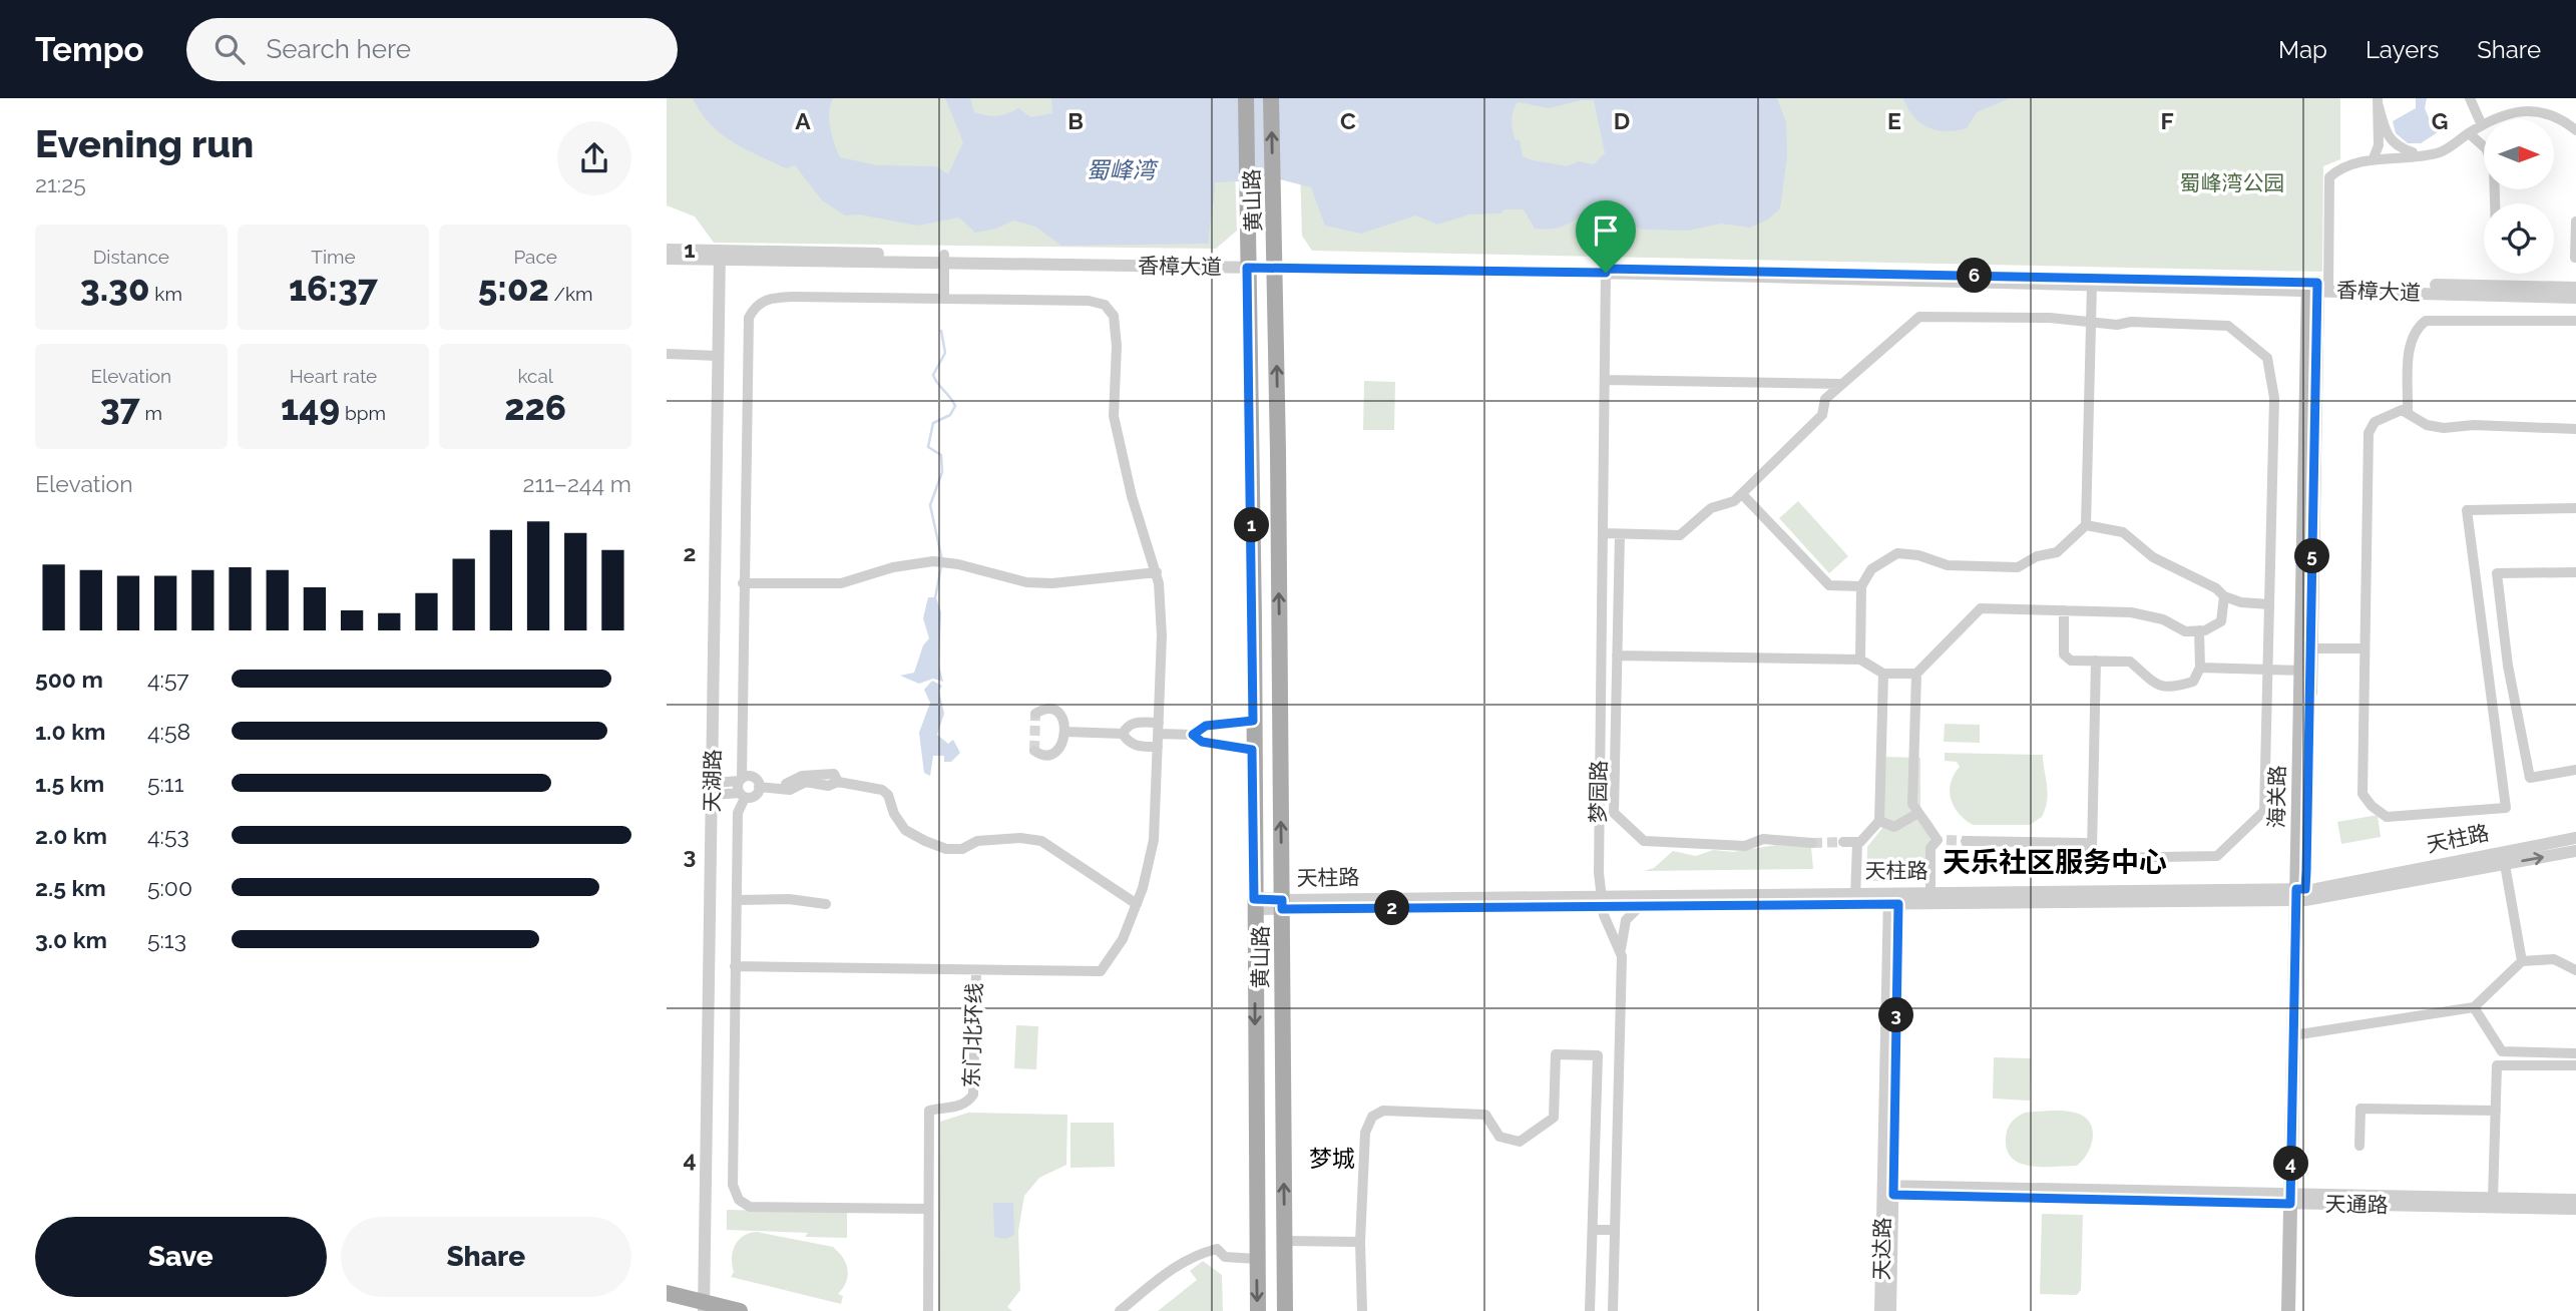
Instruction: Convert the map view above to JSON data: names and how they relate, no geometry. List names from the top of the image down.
{
  "streets": {
    "main road": ["黄山路", "海关路", "天柱路"],
    "street": [
      "香樟大道",
      "天湖路",
      "梦园路",
      "东门北环线",
      "天通路",
      "天达路"
    ]
  },
  "crossings": [
    ["黄山路", "香樟大道"],
    ["黄山路", "天柱路"],
    ["香樟大道", "天湖路"],
    ["香樟大道", "梦园路"],
    ["香樟大道", "海关路"],
    ["梦园路", "天柱路"],
    ["海关路", "天柱路"],
    ["海关路", "天通路"],
    ["天柱路", "天达路"],
    ["天通路", "天达路"]
  ],
  "districts": ["天乐社区服务中心", "梦城"],
  "water": ["蜀峰湾"],
  "parks": ["蜀峰湾公园"],
  "north": "right",
  "page": {
    "header": "Tempo",
    "search": "Search here",
    "nav": ["Map", "Layers", "Share"],
    "heading": ["Evening run", "21:25"],
    "stats": [
      ["Distance", "3.30 km"],
      ["Time", "16:37"],
      ["Pace", "5:02 /km"],
      ["Elevation", "37 m"],
      ["Heart rate", "149 bpm"],
      ["kcal", "226"]
    ],
    "pins": [
      "6",
      "1",
      "5",
      "2",
      "3",
      "4"
    ],
    "chart": ["Elevation", "211–244 m"],
    "list": [
      {
        "name": "500 m",
        "note": "4:57"
      },
      {
        "name": "1.0 km",
        "note": "4:58"
      },
      {
        "name": "1.5 km",
        "note": "5:11"
      },
      {
        "name": "2.0 km",
        "note": "4:53"
      },
      {
        "name": "2.5 km",
        "note": "5:00"
      },
      {
        "name": "3.0 km",
        "note": "5:13"
      }
    ],
    "buttons": ["Save", "Share"]
  },
  "grid": {
    "columns": [
      "A",
      "B",
      "C",
      "D",
      "E",
      "F",
      "G"
    ],
    "rows": [
      "1",
      "2",
      "3",
      "4"
    ]
  }
}
